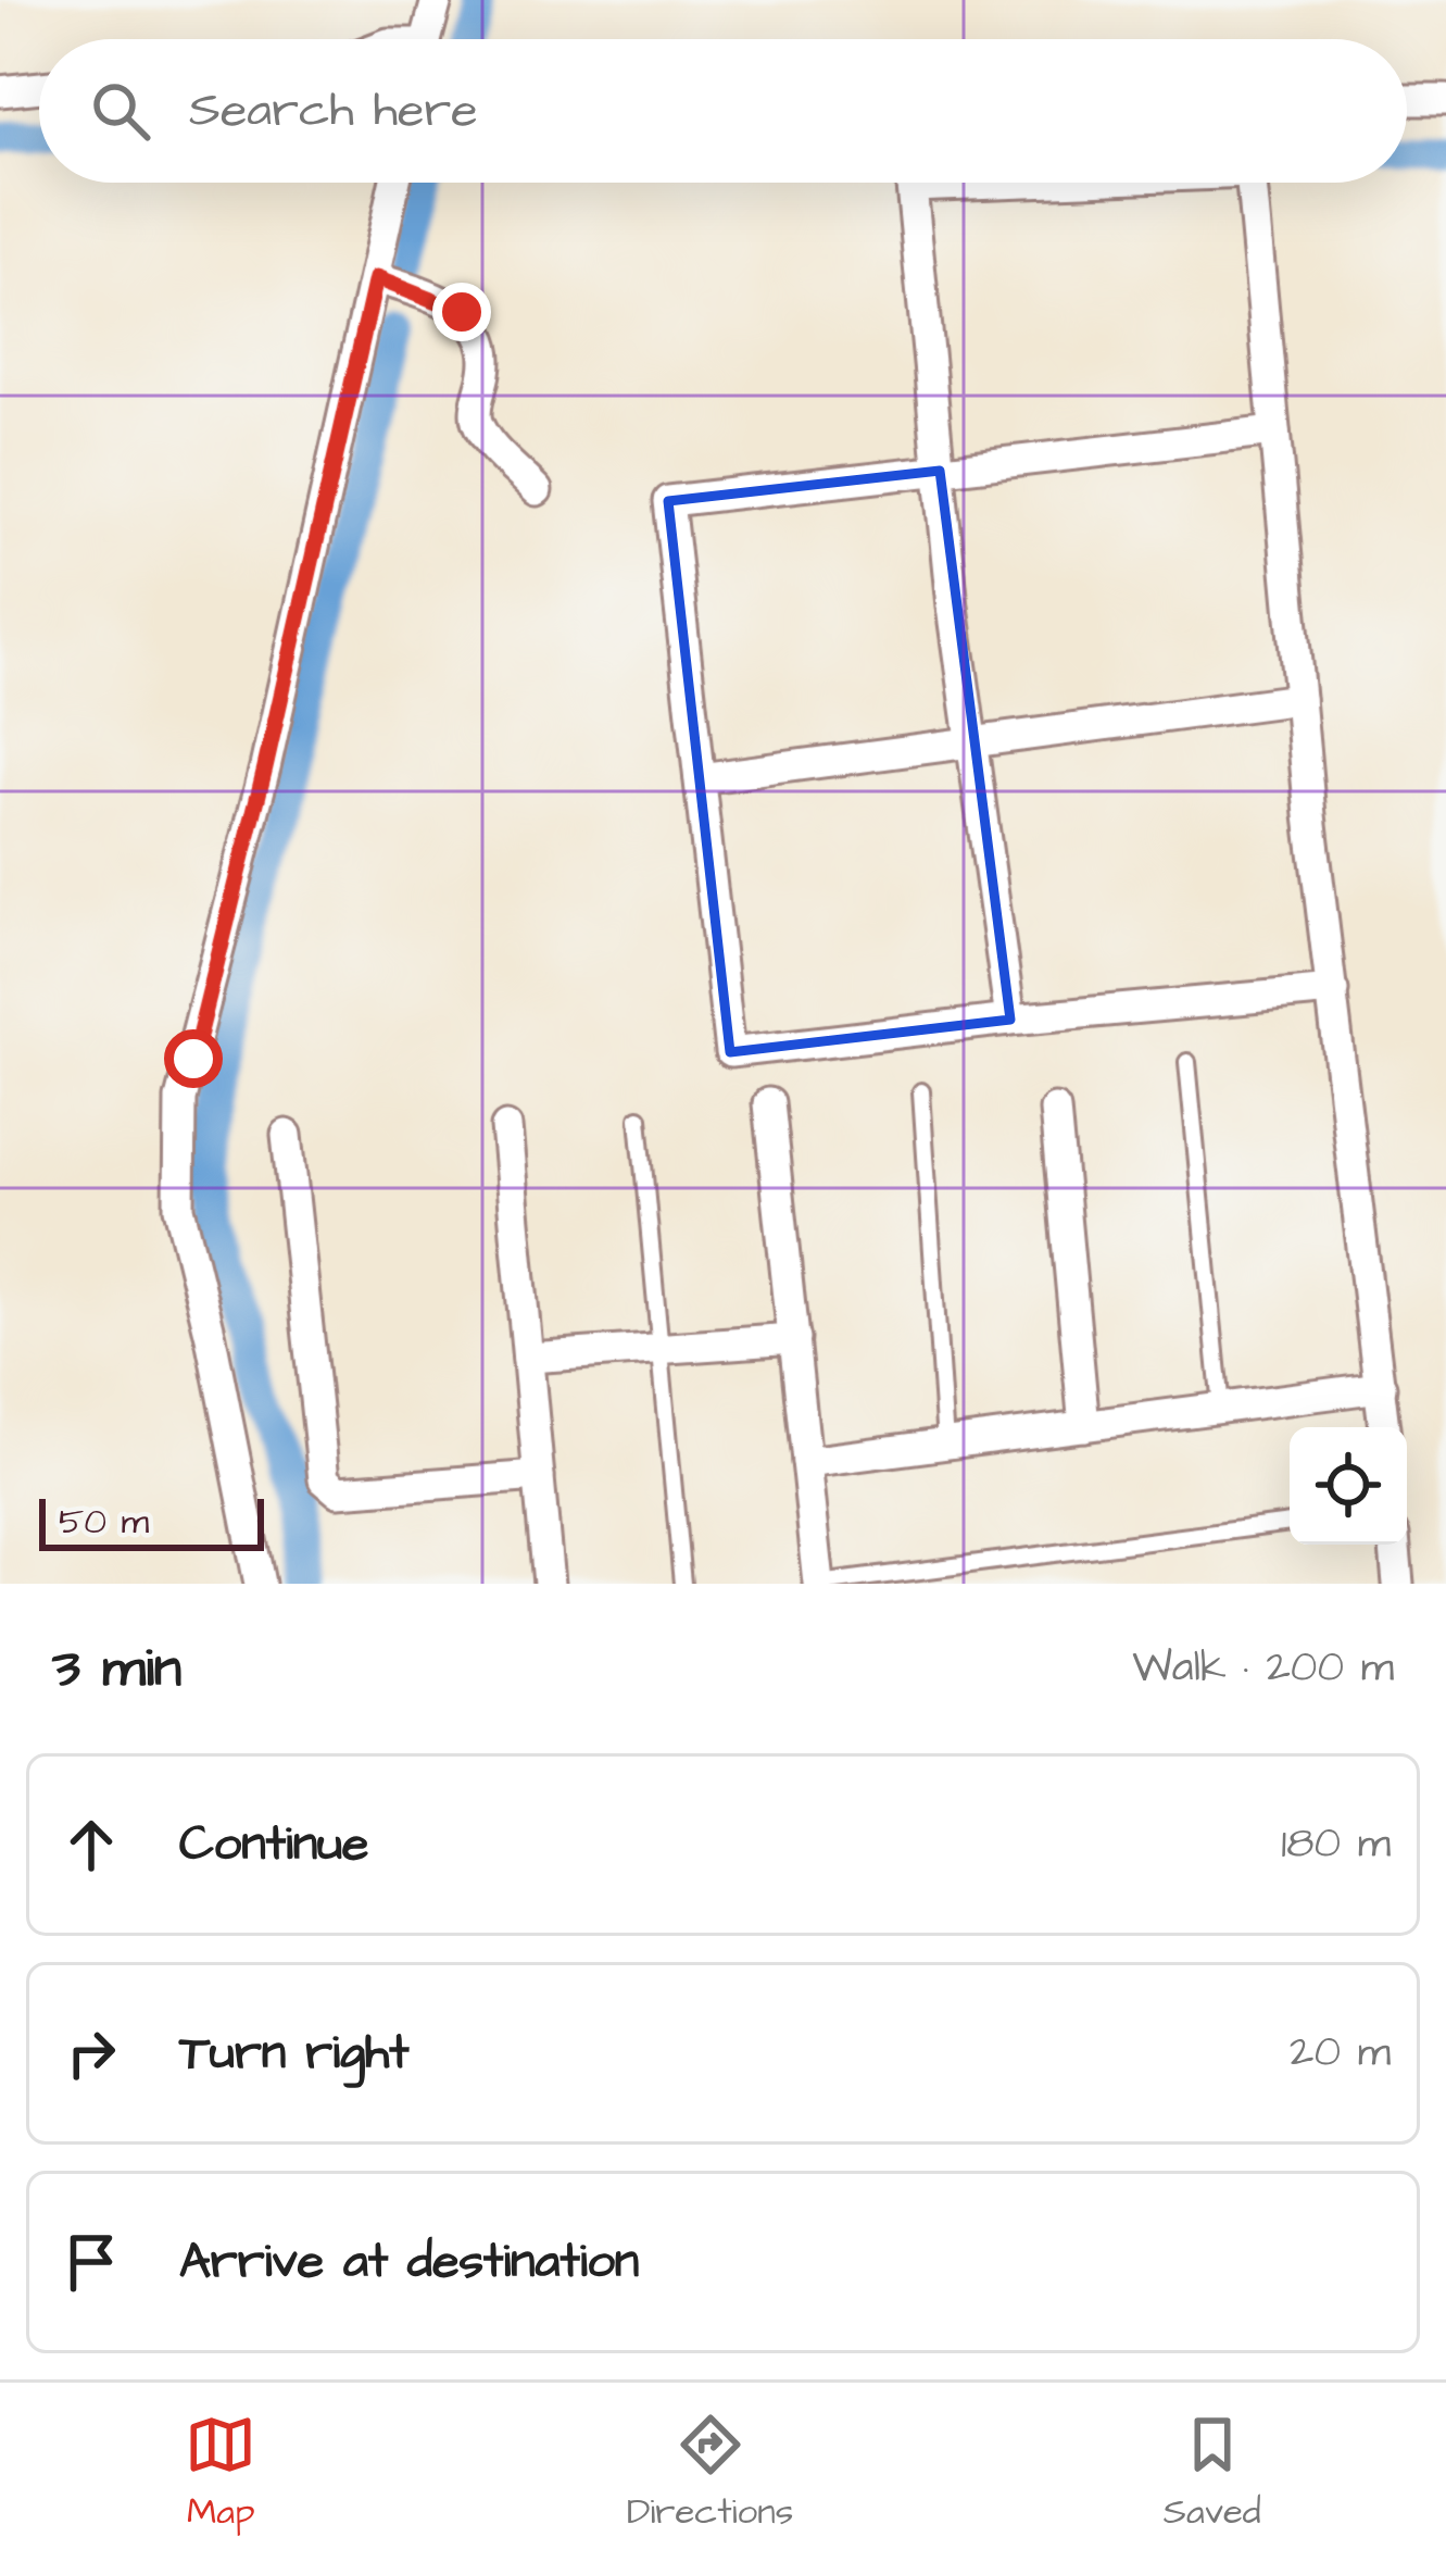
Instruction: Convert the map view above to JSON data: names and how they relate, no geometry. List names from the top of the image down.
{
  "scale_bar": "50 m",
  "page": {
    "search": "Search here",
    "scale": "50 m",
    "heading": ["3 min", "Walk · 200 m"],
    "list": [
      ["Continue", "180 m"],
      ["Turn right", "20 m"],
      "Arrive at destination"
    ],
    "nav": ["Map", "Directions", "Saved"]
  }
}
